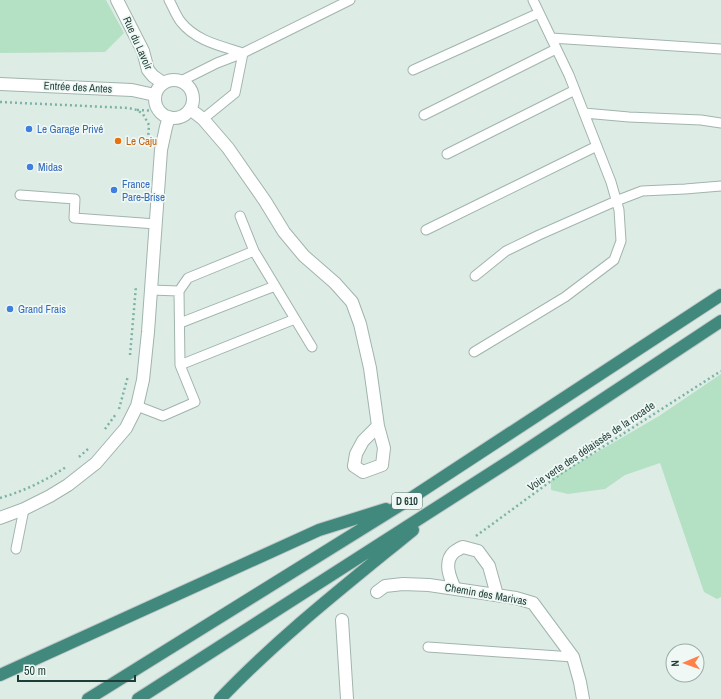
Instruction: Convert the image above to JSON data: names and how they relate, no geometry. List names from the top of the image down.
{
  "streets": {
    "highway": ["D 610"],
    "street": ["Rue du Lavoir", "Entrée des Antes", "Chemin des Marivas"],
    "path": ["Voie verte des délaissés de la rocade"]
  },
  "crossings": [
    ["Rue du Lavoir", "Entrée des Antes"]
  ],
  "places": [
    "Le Garage Privé",
    "Le Caju",
    "Midas",
    "France Pare-Brise",
    "Grand Frais"
  ],
  "scale_bar": "50 m",
  "north": "left"
}
